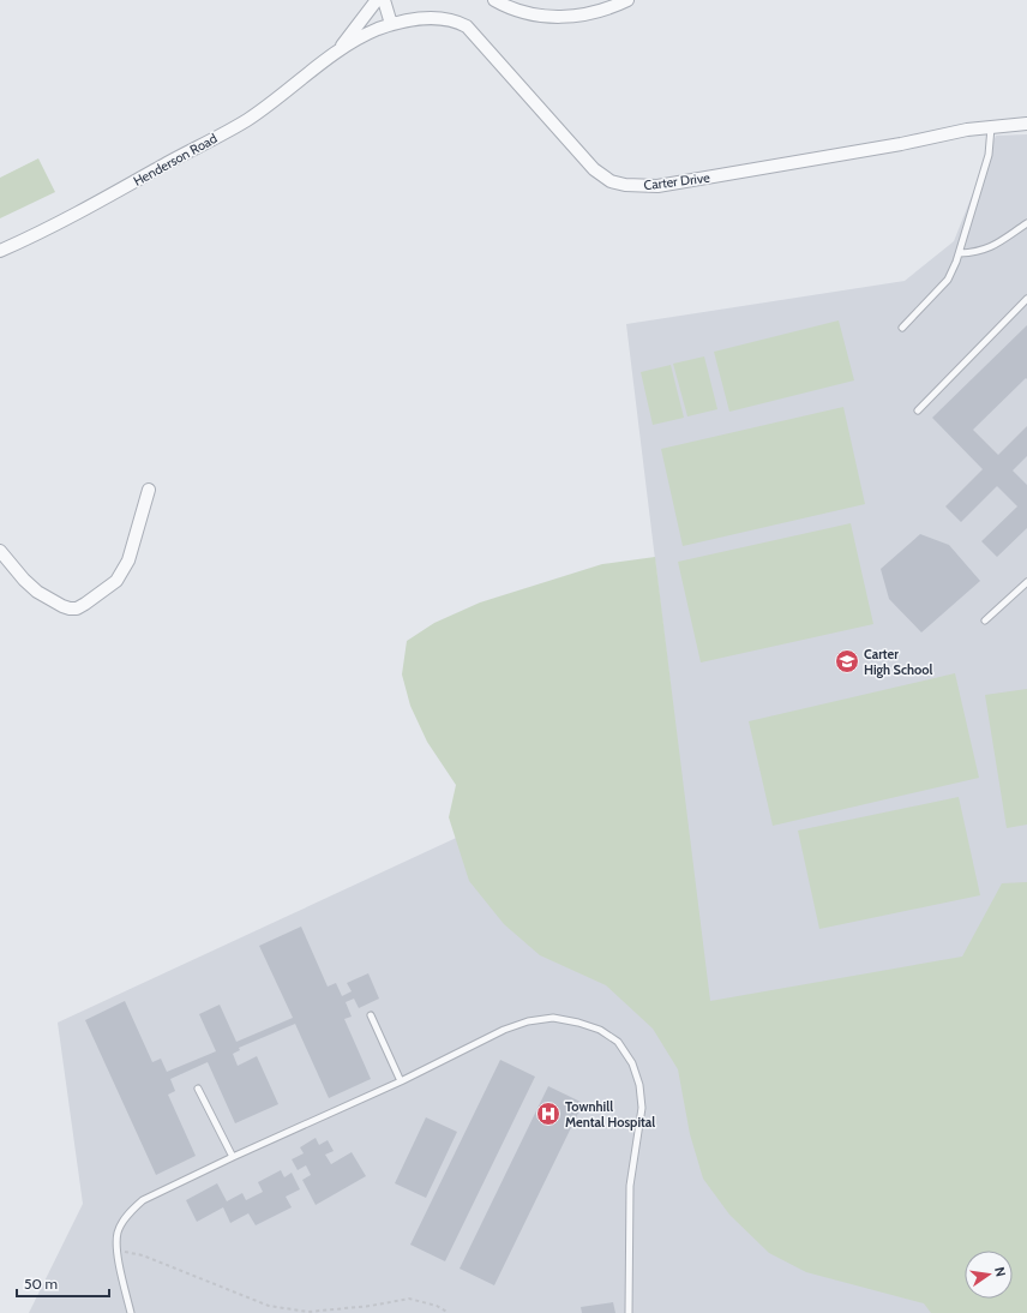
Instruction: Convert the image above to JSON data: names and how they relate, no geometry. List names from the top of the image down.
{
  "streets": {
    "street": ["Henderson Road", "Carter Drive"]
  },
  "crossings": [
    ["Henderson Road", "Carter Drive"]
  ],
  "places": {
    "school or university": ["Carter High School"],
    "hospital": ["Townhill Mental Hospital"]
  },
  "scale_bar": "50 m",
  "north": "right"
}
